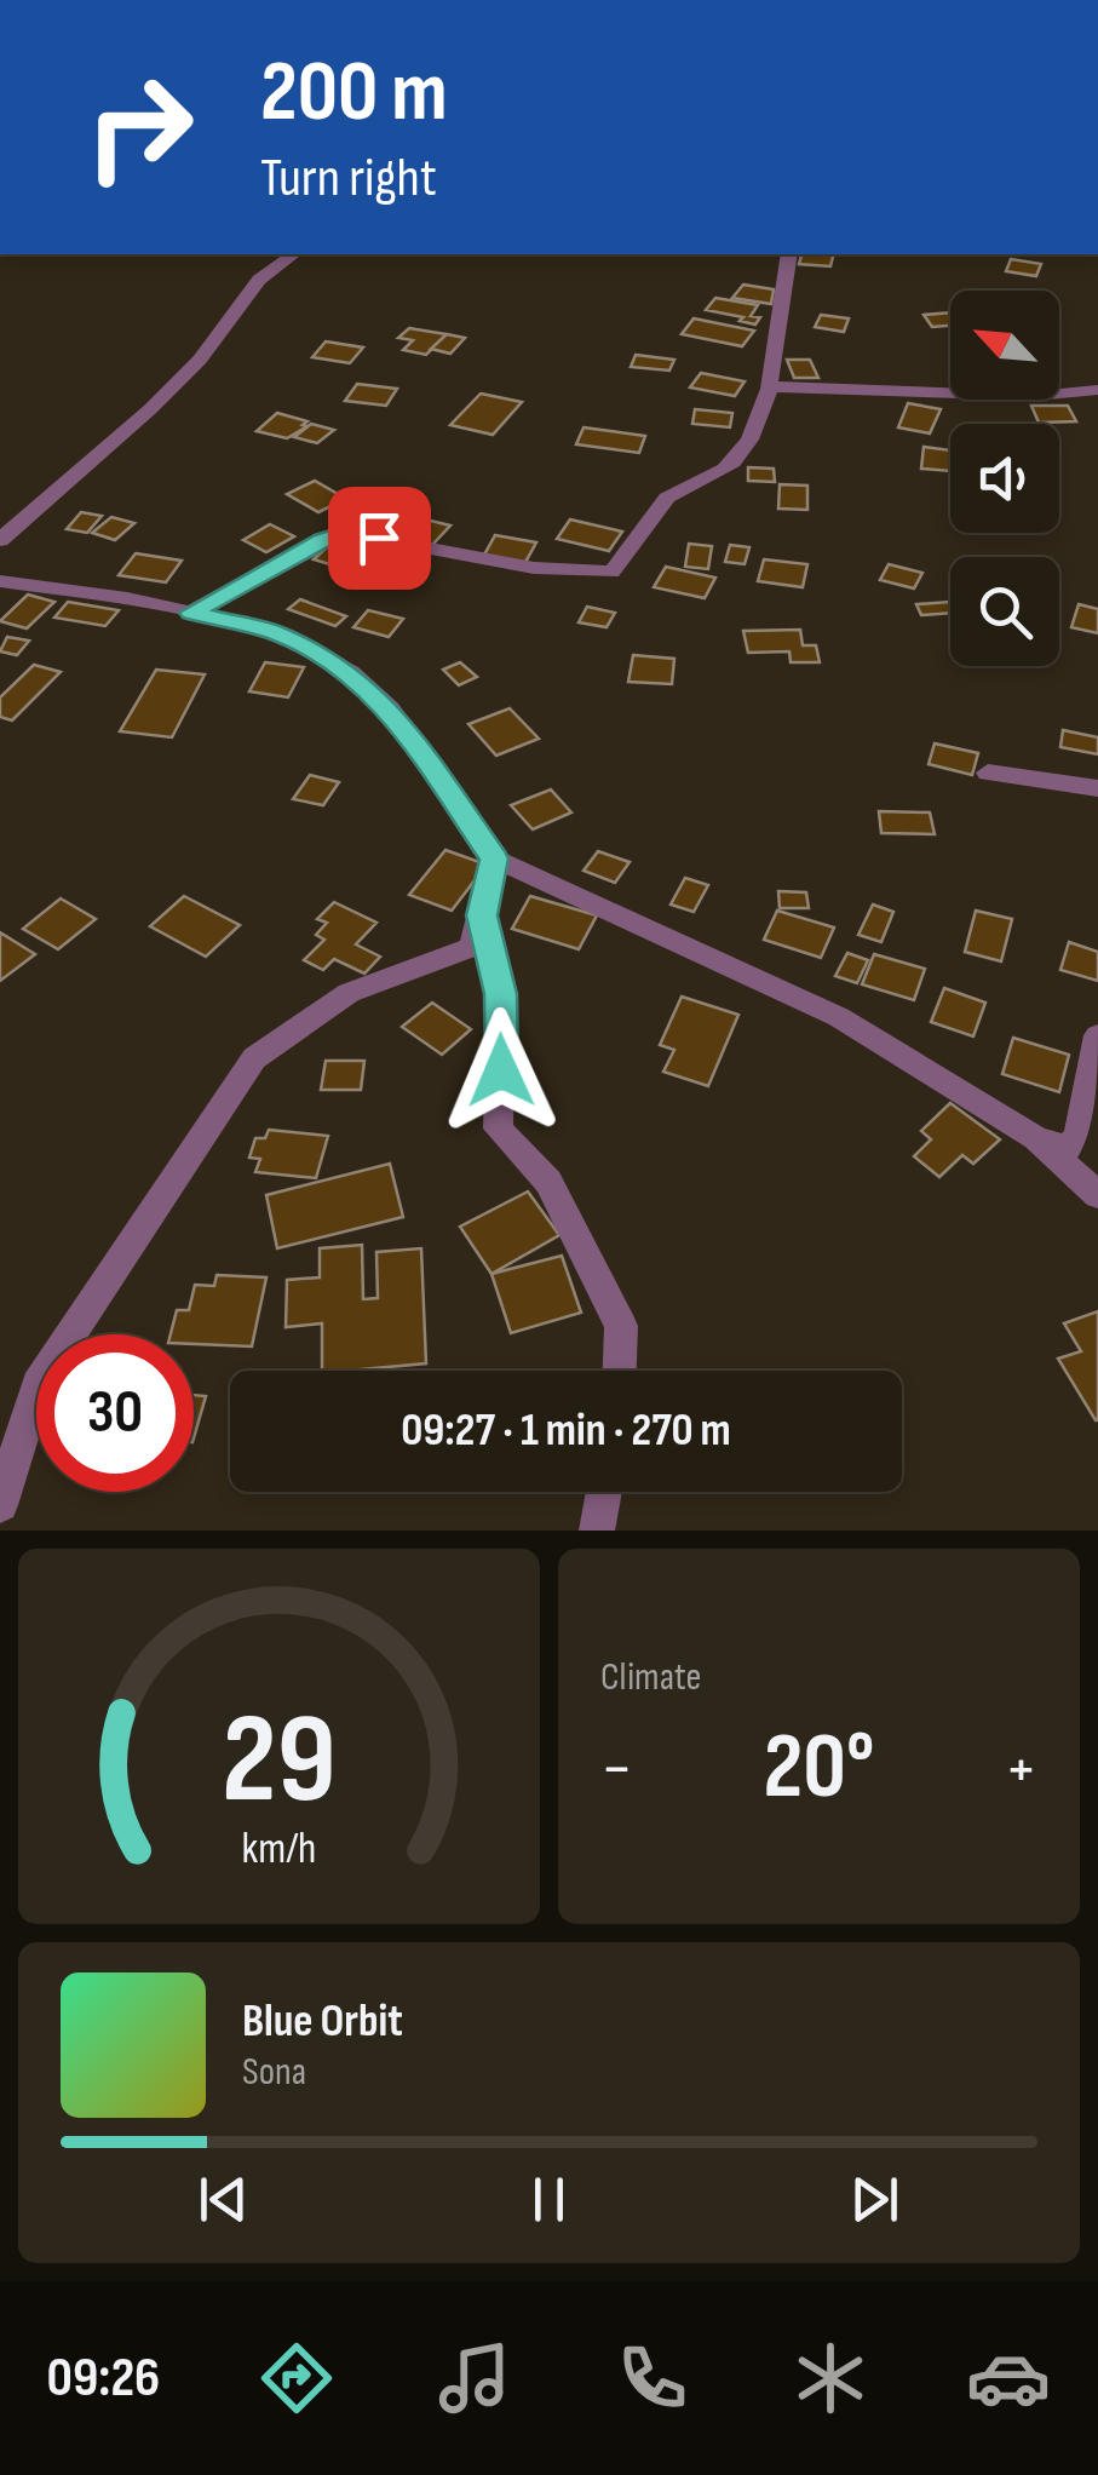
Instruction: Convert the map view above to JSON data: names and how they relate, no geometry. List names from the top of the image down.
{
  "north": "top left",
  "page": {
    "turn": ["200 m", "Turn right"],
    "limit": "30",
    "trip": "09:27 · 1 min · 270 m",
    "tile": "Climate",
    "heat": ["−", "20°", "+"],
    "song": ["Blue Orbit", "Sona"],
    "tabs": "09:26",
    "gauge": ["29", "km/h"]
  }
}
